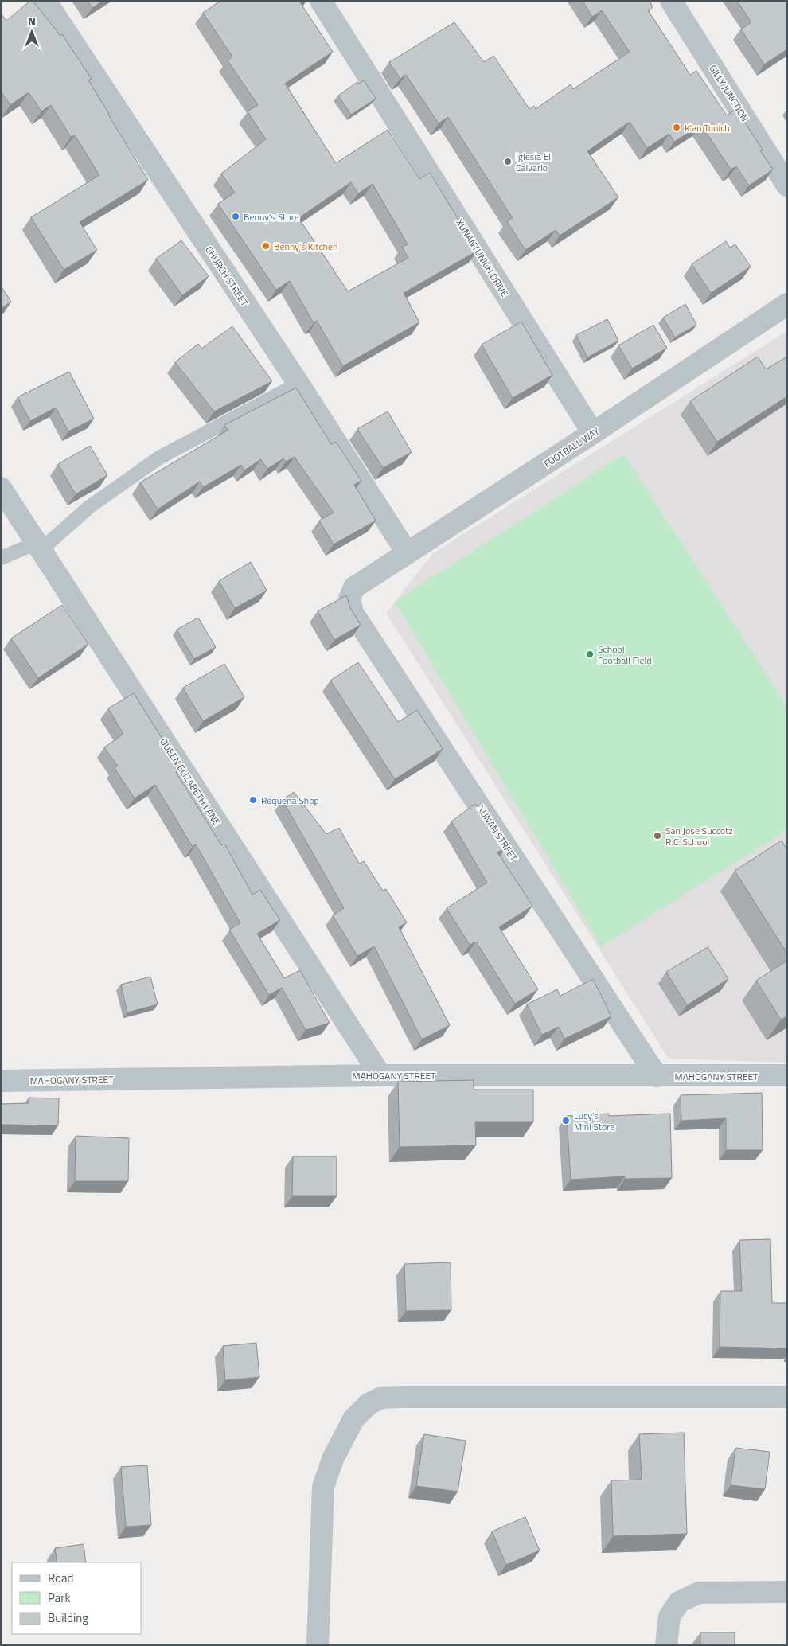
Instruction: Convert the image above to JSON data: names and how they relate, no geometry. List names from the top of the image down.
{
  "streets": {
    "street": [
      "GILLY JUNCTION",
      "XUNANTUNICH DRIVE",
      "CHURCH STREET",
      "FOOTBALL WAY",
      "QUEEN ELIZABETH LANE",
      "XUNAN STREET",
      "MAHOGANY STREET"
    ]
  },
  "crossings": [
    ["XUNANTUNICH DRIVE", "FOOTBALL WAY"],
    ["CHURCH STREET", "FOOTBALL WAY"],
    ["FOOTBALL WAY", "XUNAN STREET"],
    ["QUEEN ELIZABETH LANE", "MAHOGANY STREET"],
    ["XUNAN STREET", "MAHOGANY STREET"]
  ],
  "places": [
    "K'an Tunich",
    "Iglesia El Calvario",
    "Benny's Store",
    "Benny's Kitchen",
    "School Football Field",
    "Requena Shop",
    "San Jose Succotz R.C. School",
    "Lucy's Mini Store"
  ],
  "legend": ["Road", "Park", "Building"],
  "north": "top"
}
